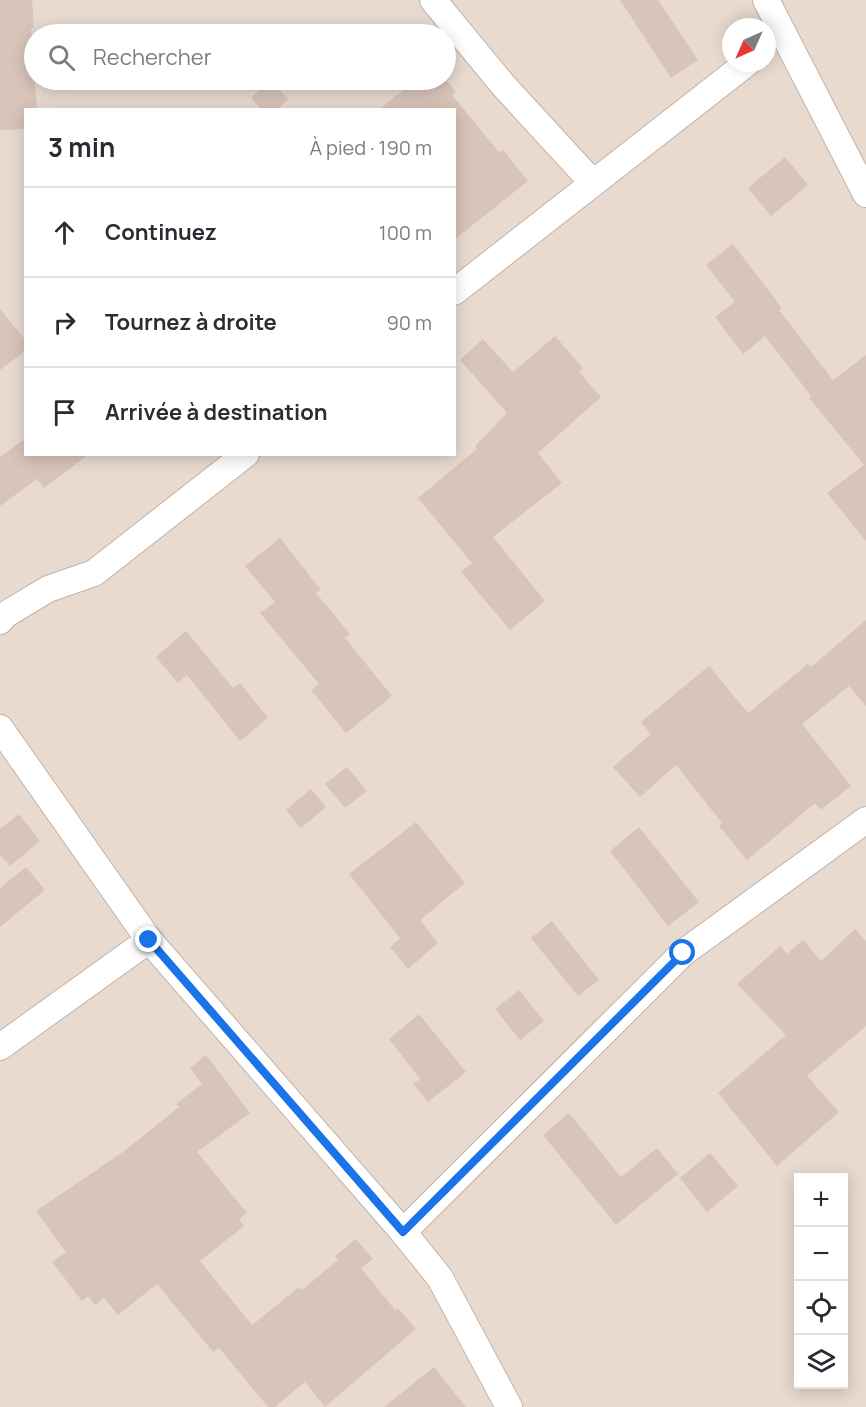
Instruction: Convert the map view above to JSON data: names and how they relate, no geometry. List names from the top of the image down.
{
  "north": "bottom left",
  "page": {
    "search": "Rechercher",
    "heading": ["3 min", "À pied · 190 m"],
    "list": [
      ["Continuez", "100 m"],
      ["Tournez à droite", "90 m"],
      "Arrivée à destination"
    ],
    "map_buttons": ["+", "−"]
  }
}
